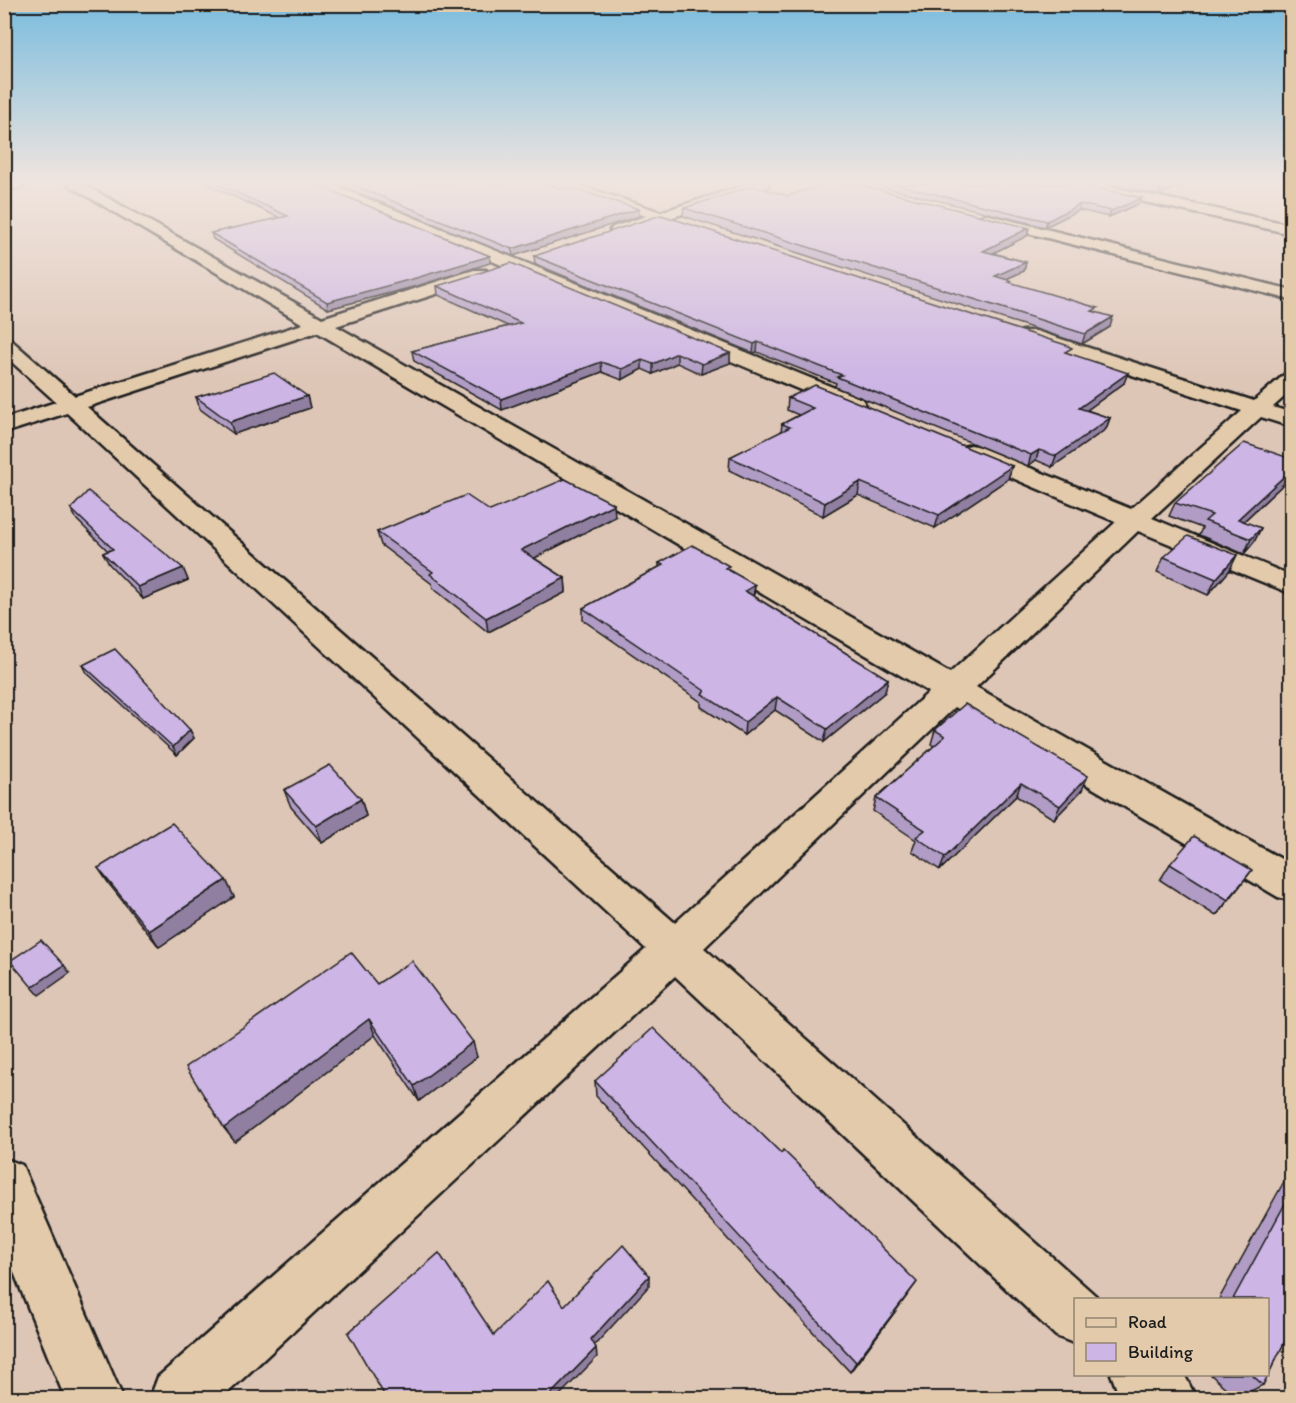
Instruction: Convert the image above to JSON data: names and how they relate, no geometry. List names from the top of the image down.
{
  "legend": ["Road", "Building"]
}
